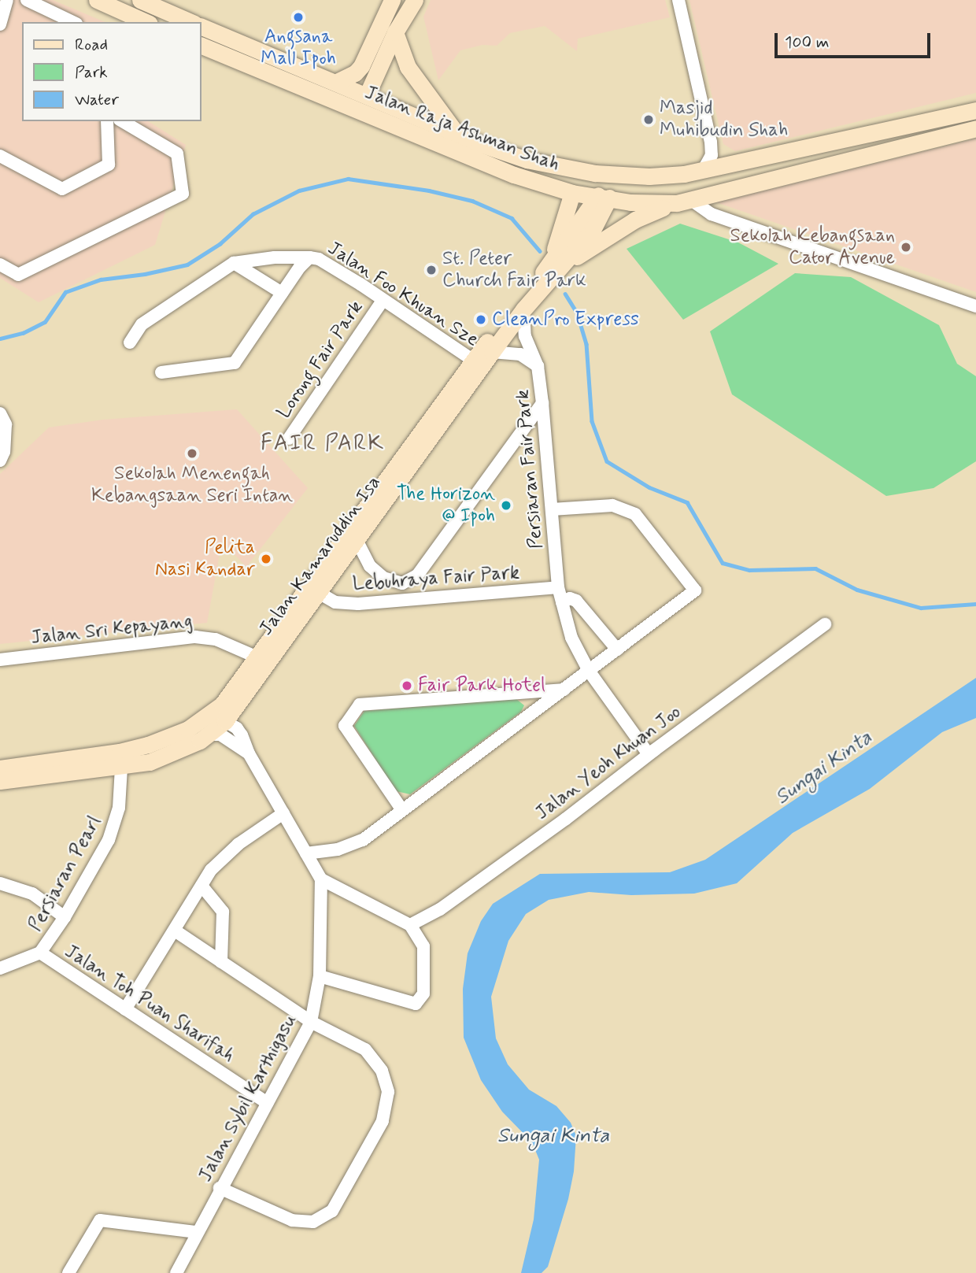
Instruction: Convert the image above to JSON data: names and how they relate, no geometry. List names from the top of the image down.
{
  "streets": {
    "main road": ["Jalan Raja Ashman Shah", "Jalan Kamaruddin Isa"],
    "street": [
      "Jalan Foo Khuan Sze",
      "Lorong Fair Park",
      "Persiaran Fair Park",
      "Lebuhraya Fair Park",
      "Jalan Sri Kepayang",
      "Jalan Yeoh Khuan Joo",
      "Persiaran Pearl",
      "Jalan Toh Puan Sharifah",
      "Jalan Sybil Karthigasu"
    ]
  },
  "crossings": [
    ["Jalan Raja Ashman Shah", "Jalan Kamaruddin Isa"],
    ["Jalan Foo Khuan Sze", "Lorong Fair Park"],
    ["Jalan Foo Khuan Sze", "Jalan Kamaruddin Isa"],
    ["Persiaran Fair Park", "Jalan Kamaruddin Isa"],
    ["Persiaran Fair Park", "Lebuhraya Fair Park"],
    ["Persiaran Fair Park", "Jalan Yeoh Khuan Joo"],
    ["Jalan Kamaruddin Isa", "Lebuhraya Fair Park"],
    ["Jalan Kamaruddin Isa", "Jalan Sri Kepayang"],
    ["Jalan Kamaruddin Isa", "Persiaran Pearl"],
    ["Persiaran Pearl", "Jalan Toh Puan Sharifah"],
    ["Jalan Toh Puan Sharifah", "Jalan Sybil Karthigasu"]
  ],
  "districts": ["FAIR PARK"],
  "water": ["Sungai Kinta"],
  "places": [
    "Angsana Mall Ipoh",
    "Masjid Muhibudin Shah",
    "Sekolah Kebangsaan Cator Avenue",
    "St. Peter Church Fair Park",
    "CleanPro Express",
    "Sekolah Menengah Kebangsaan Seri Intan",
    "The Horizon @ Ipoh",
    "Pelita Nasi Kandar",
    "Fair Park Hotel"
  ],
  "legend": ["Road", "Park", "Water"],
  "scale_bar": "100 m"
}
